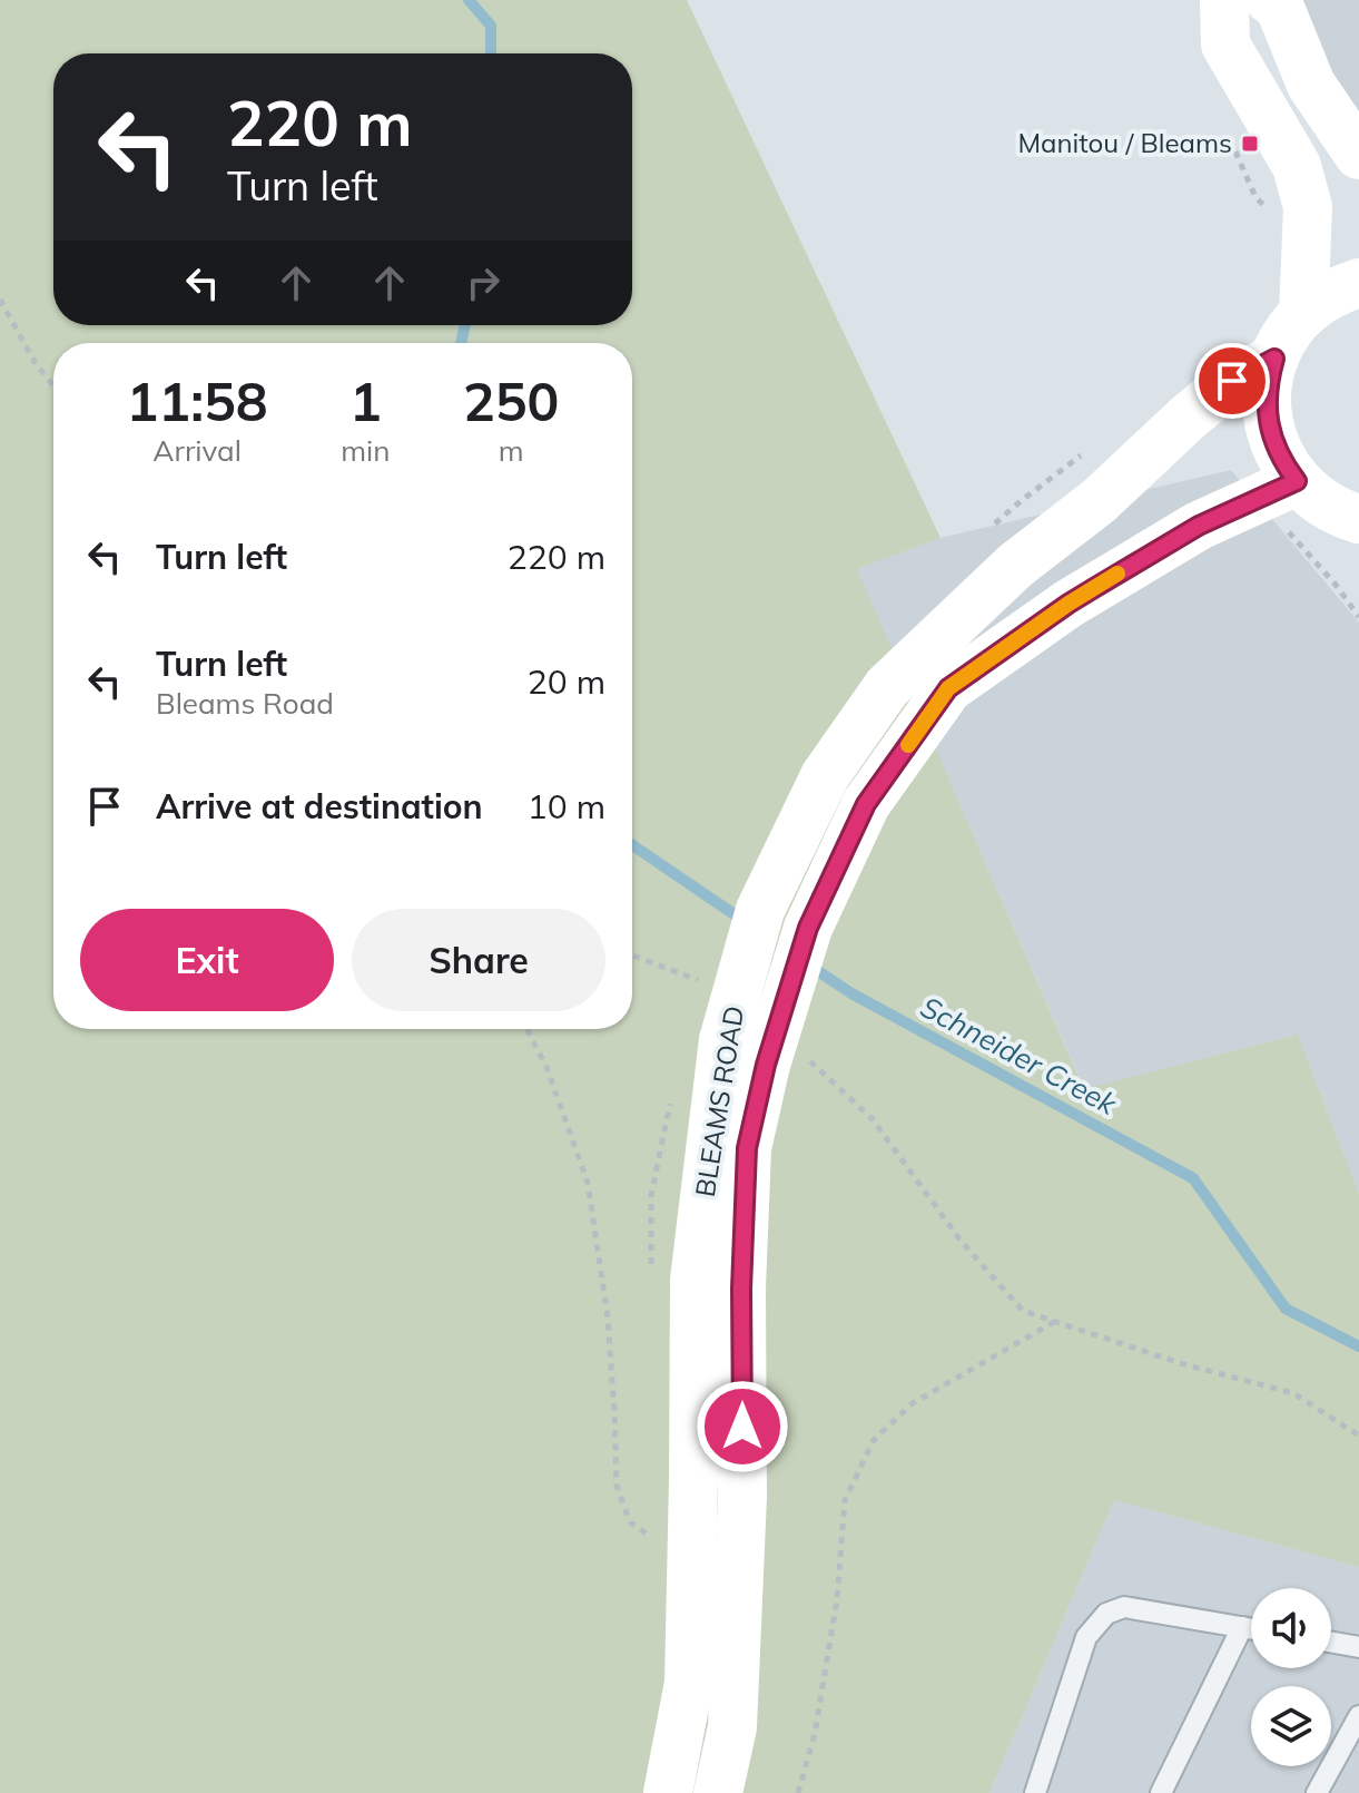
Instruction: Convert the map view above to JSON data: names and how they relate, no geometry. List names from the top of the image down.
{
  "streets": {
    "main road": ["BLEAMS ROAD"]
  },
  "water": ["Schneider Creek"],
  "places": {
    "transit": ["Manitou / Bleams"]
  },
  "page": {
    "turn": ["220 m", "Turn left"],
    "eta": [
      "11:58",
      "Arrival",
      "1",
      "min",
      "250",
      "m"
    ],
    "list": [
      {
        "name": "Turn left",
        "value": "220 m"
      },
      {
        "name": "Turn left",
        "note": "Bleams Road",
        "value": "20 m"
      },
      {
        "name": "Arrive at destination",
        "value": "10 m"
      }
    ],
    "buttons": ["Exit", "Share"]
  }
}
